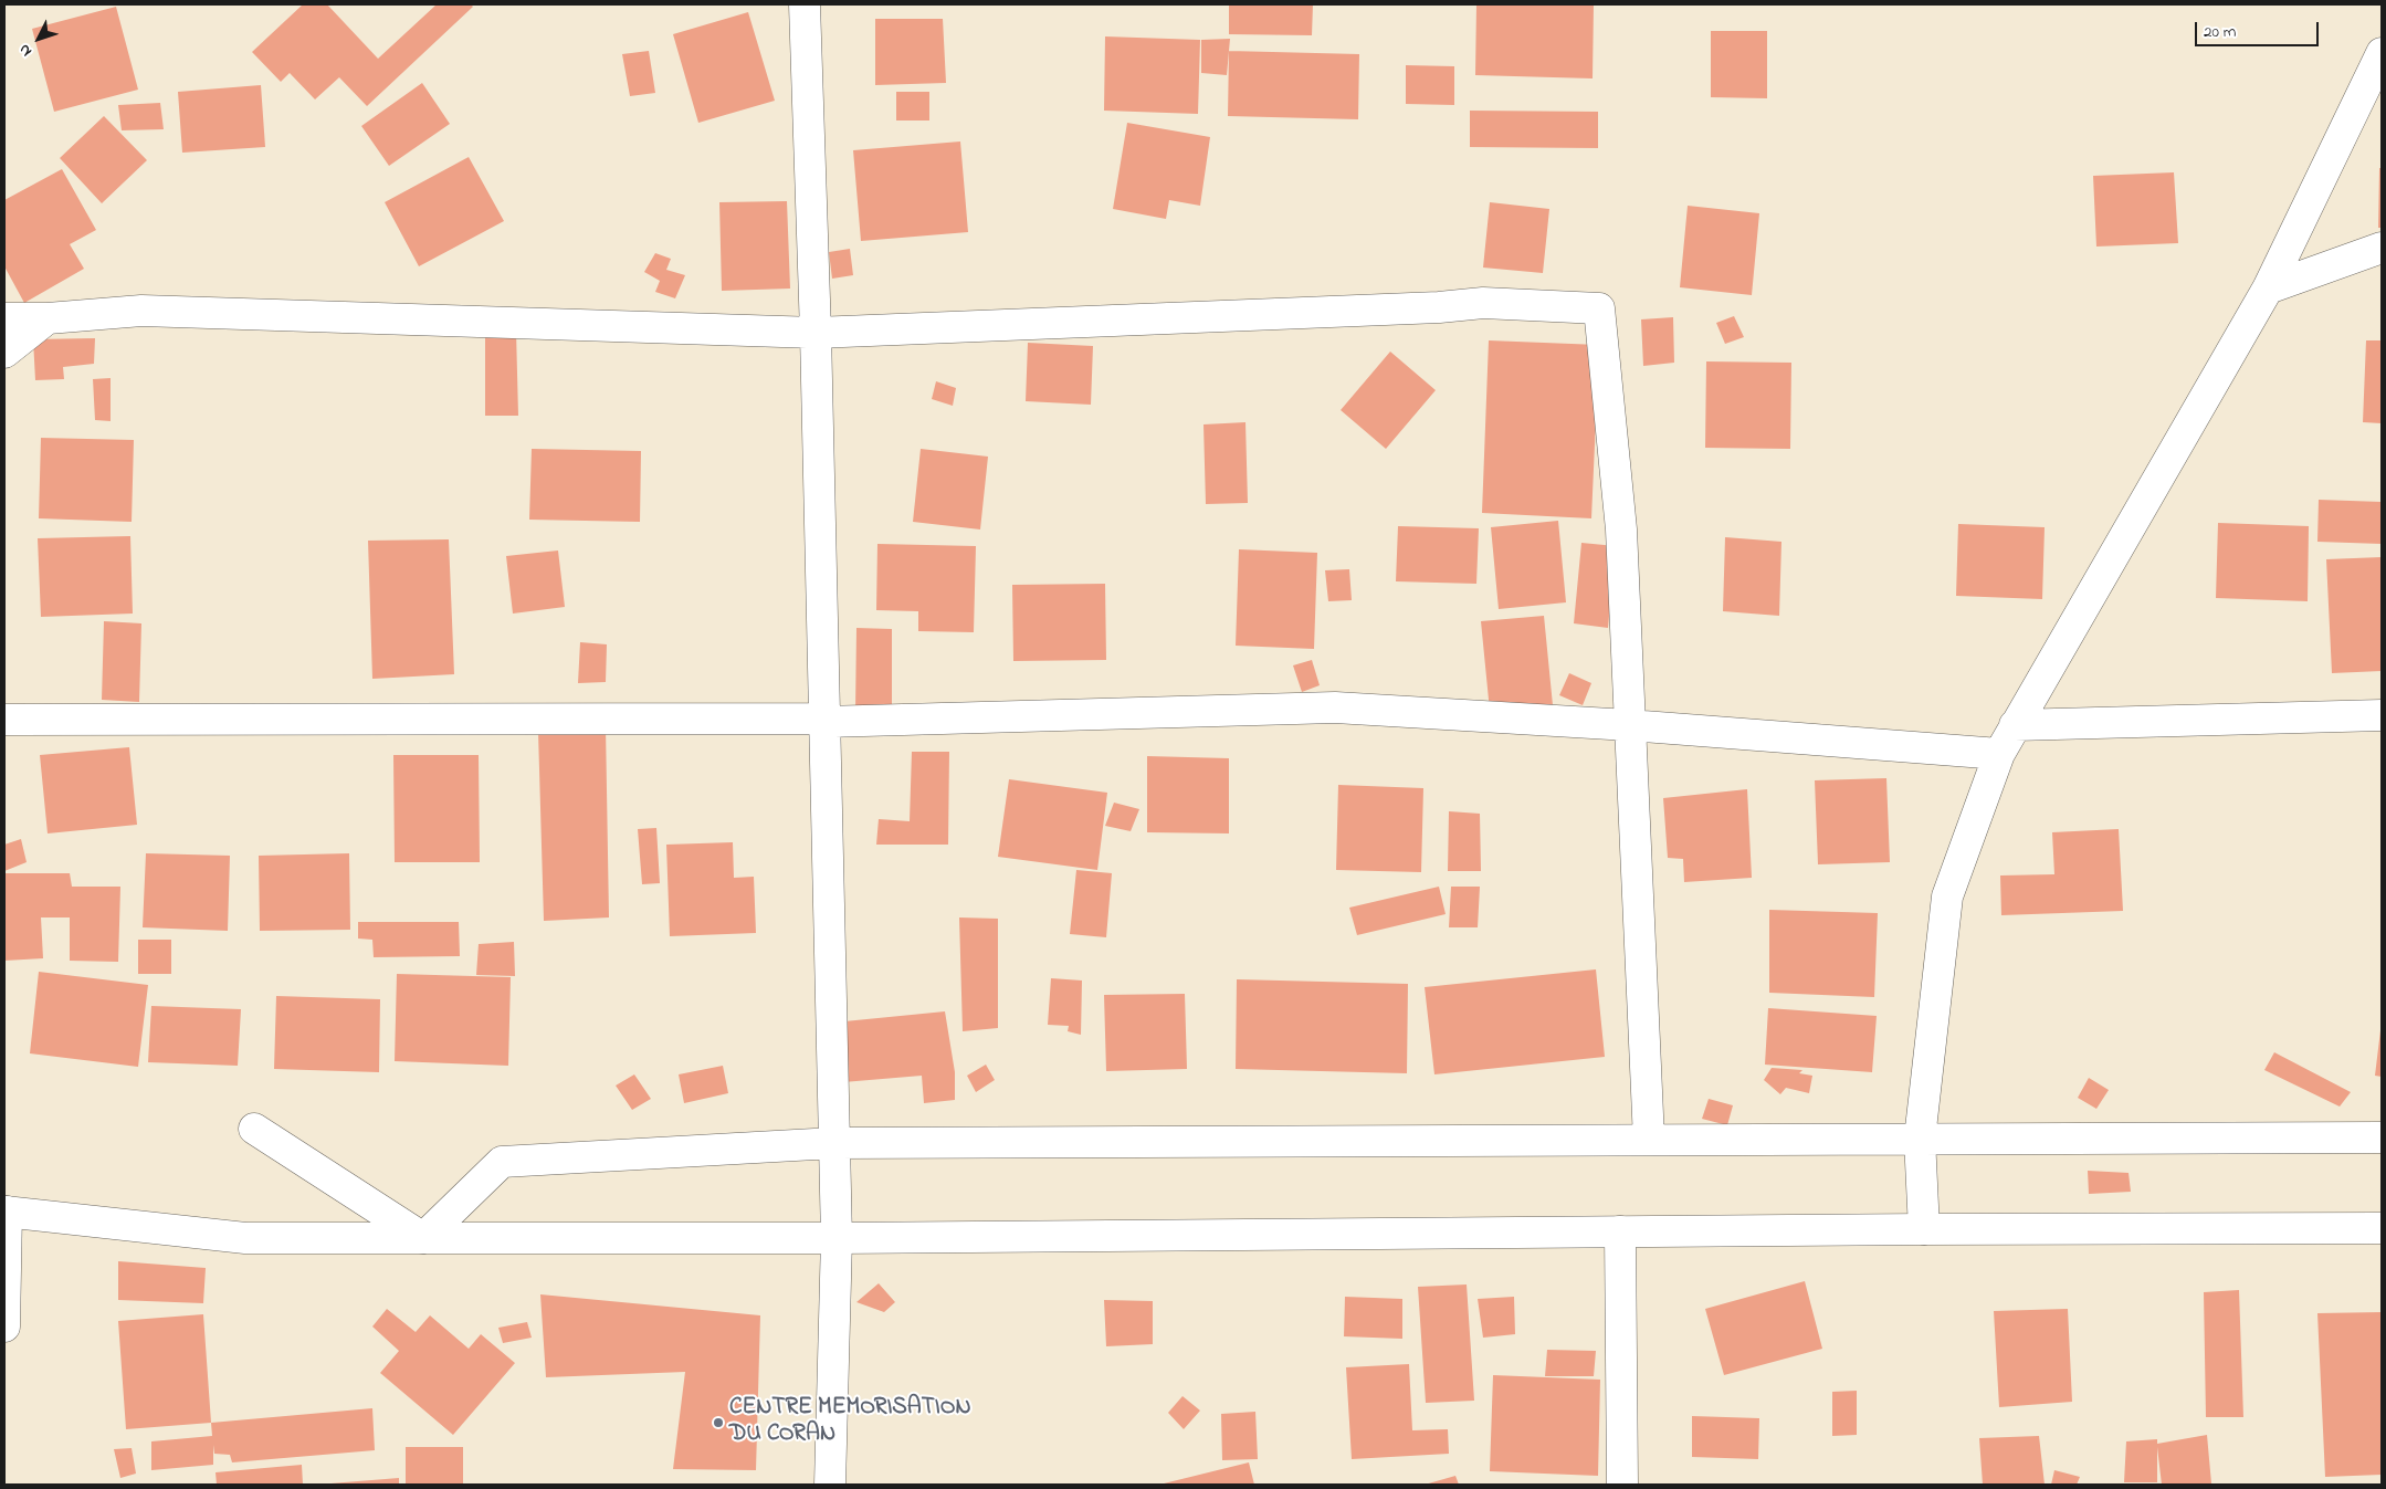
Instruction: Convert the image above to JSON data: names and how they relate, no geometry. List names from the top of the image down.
{
  "places": ["CENTRE MEMORISATION DU CORAN"],
  "scale_bar": "20 m",
  "north": "bottom left"
}
